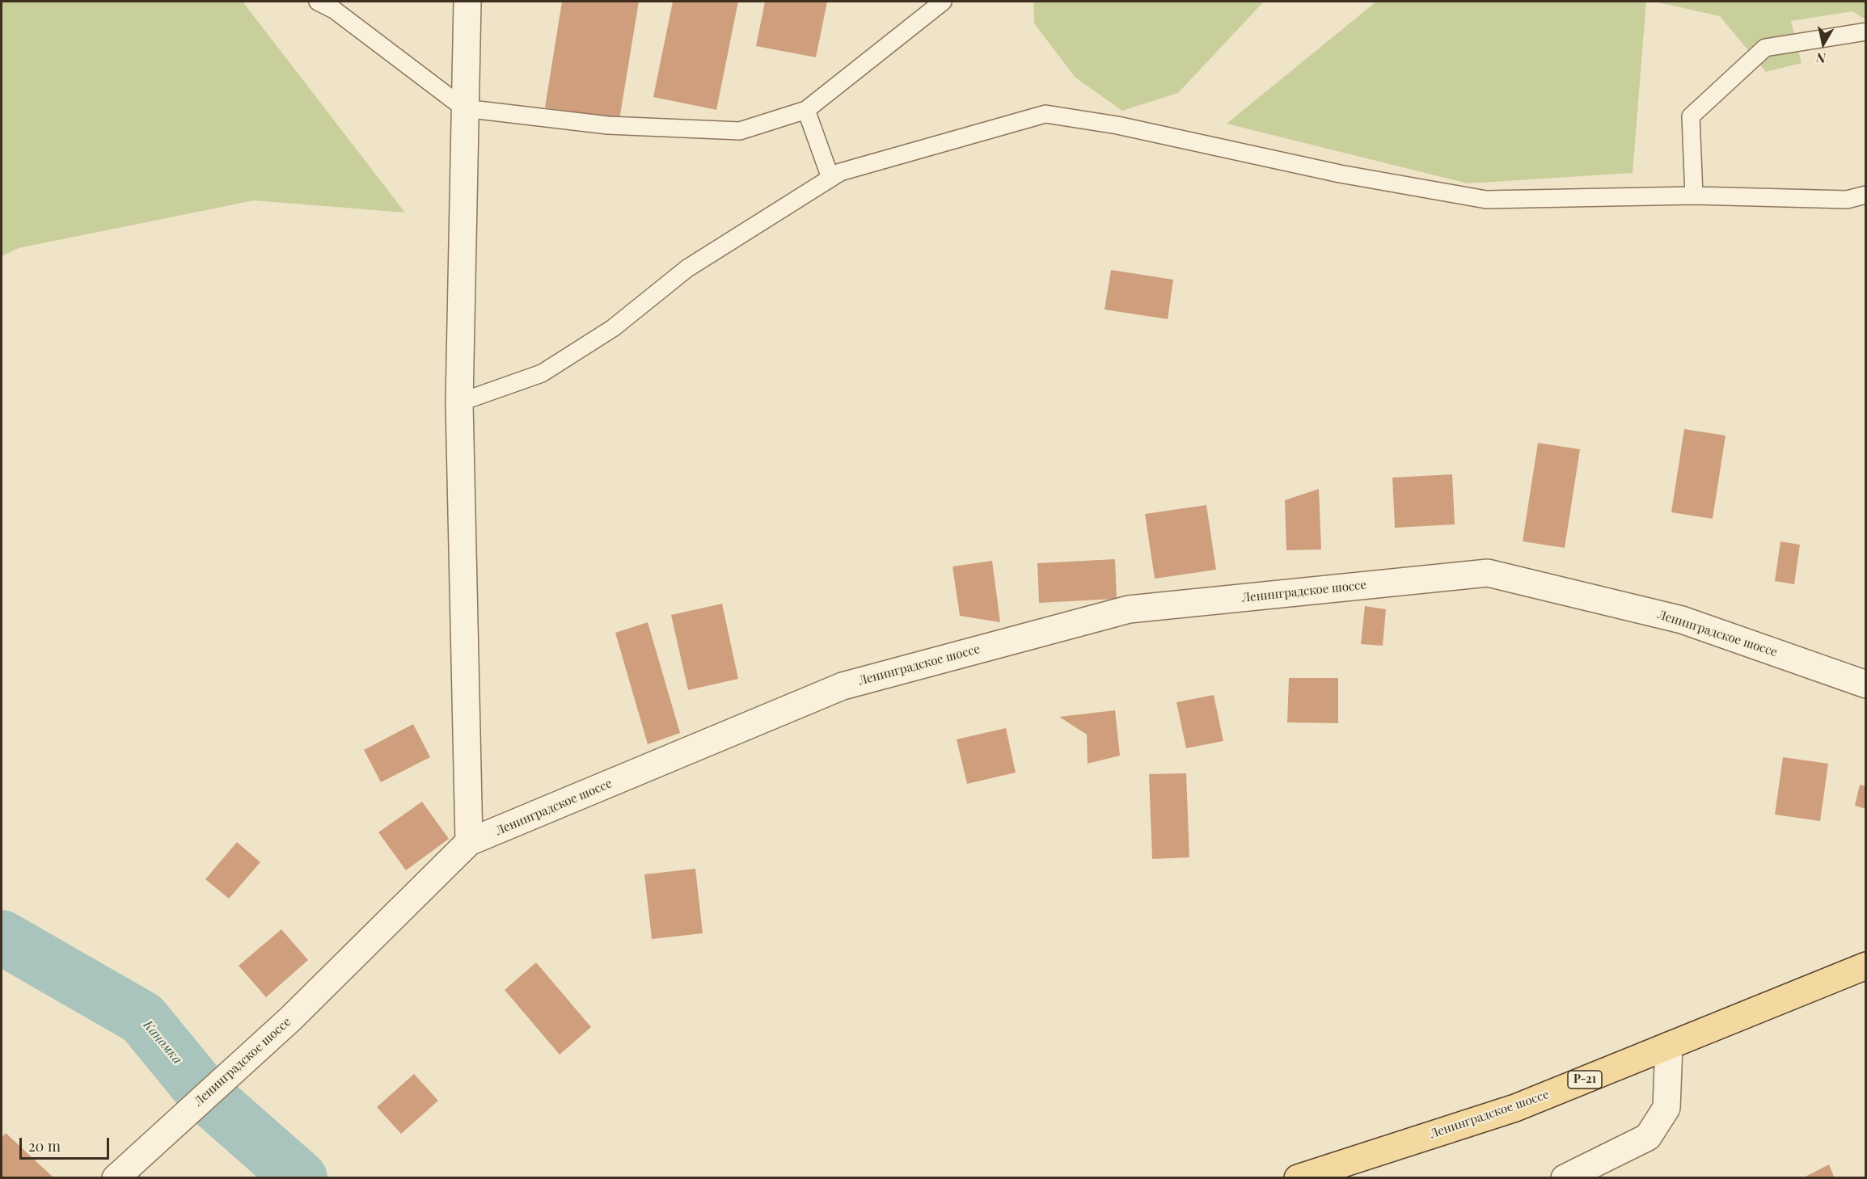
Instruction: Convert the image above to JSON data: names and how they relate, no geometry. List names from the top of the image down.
{
  "streets": {
    "main road": ["Ленинградское шоссе", "Р-21"]
  },
  "water": ["Каномка"],
  "scale_bar": "20 m",
  "north": "bottom"
}
